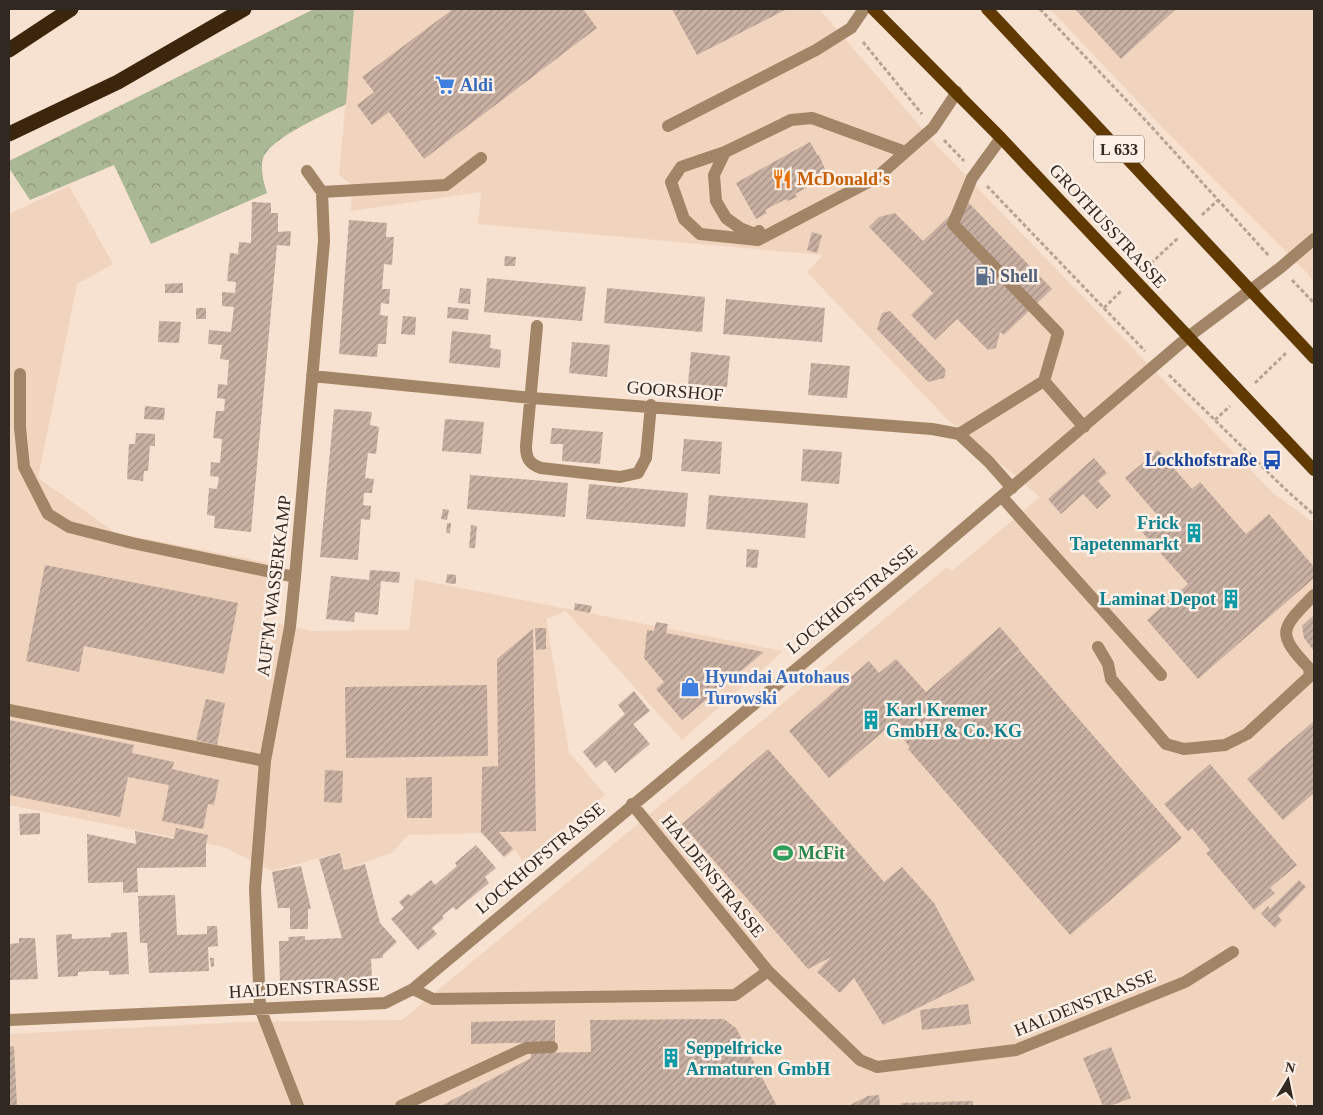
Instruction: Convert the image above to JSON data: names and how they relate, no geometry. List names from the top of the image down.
{
  "streets": {
    "main road": ["L 633", "GROTHUSSTRASSE"],
    "street": [
      "GOORSHOF",
      "AUF'M WASSERKAMP",
      "LOCKHOFSTRASSE",
      "HALDENSTRASSE"
    ]
  },
  "crossings": [
    ["L 633", "LOCKHOFSTRASSE"],
    ["GROTHUSSTRASSE", "LOCKHOFSTRASSE"],
    ["GOORSHOF", "AUF'M WASSERKAMP"],
    ["AUF'M WASSERKAMP", "HALDENSTRASSE"],
    ["LOCKHOFSTRASSE", "HALDENSTRASSE"]
  ],
  "places": {
    "supermarket": ["Aldi"],
    "restaurant": ["McDonald's"],
    "fuel station": ["Shell"],
    "bus stop": ["Lockhofstraße"],
    "building": [
      "Frick Tapetenmarkt",
      "Laminat Depot",
      "Karl Kremer GmbH & Co. KG",
      "Seppelfricke Armaturen GmbH"
    ],
    "shop": ["Hyundai Autohaus Turowski"],
    "sports": ["McFit"]
  },
  "north": "top"
}
